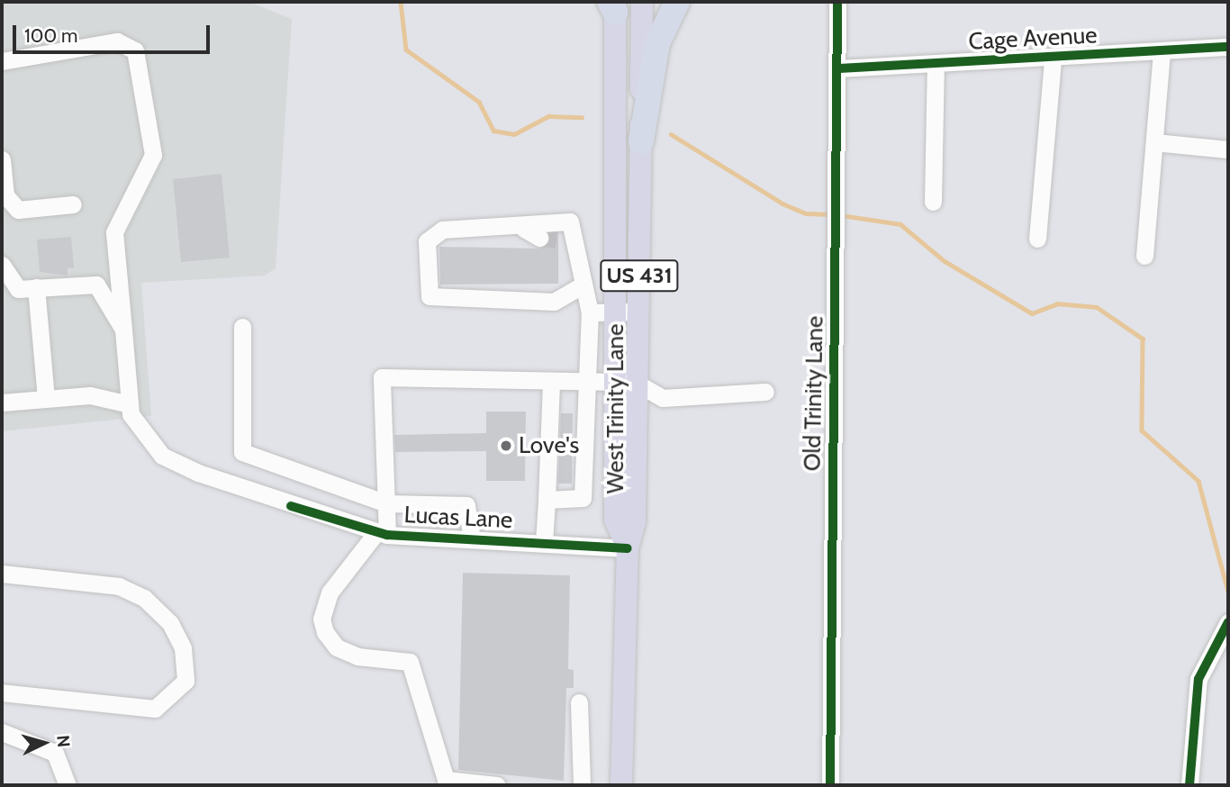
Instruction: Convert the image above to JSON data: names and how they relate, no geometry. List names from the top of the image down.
{
  "streets": {
    "main road": ["US 431", "West Trinity Lane"],
    "street": ["Cage Avenue", "Old Trinity Lane", "Lucas Lane"]
  },
  "crossings": [
    ["Cage Avenue", "Old Trinity Lane"],
    ["West Trinity Lane", "Lucas Lane"]
  ],
  "places": ["Love's"],
  "scale_bar": "100 m",
  "north": "right"
}
